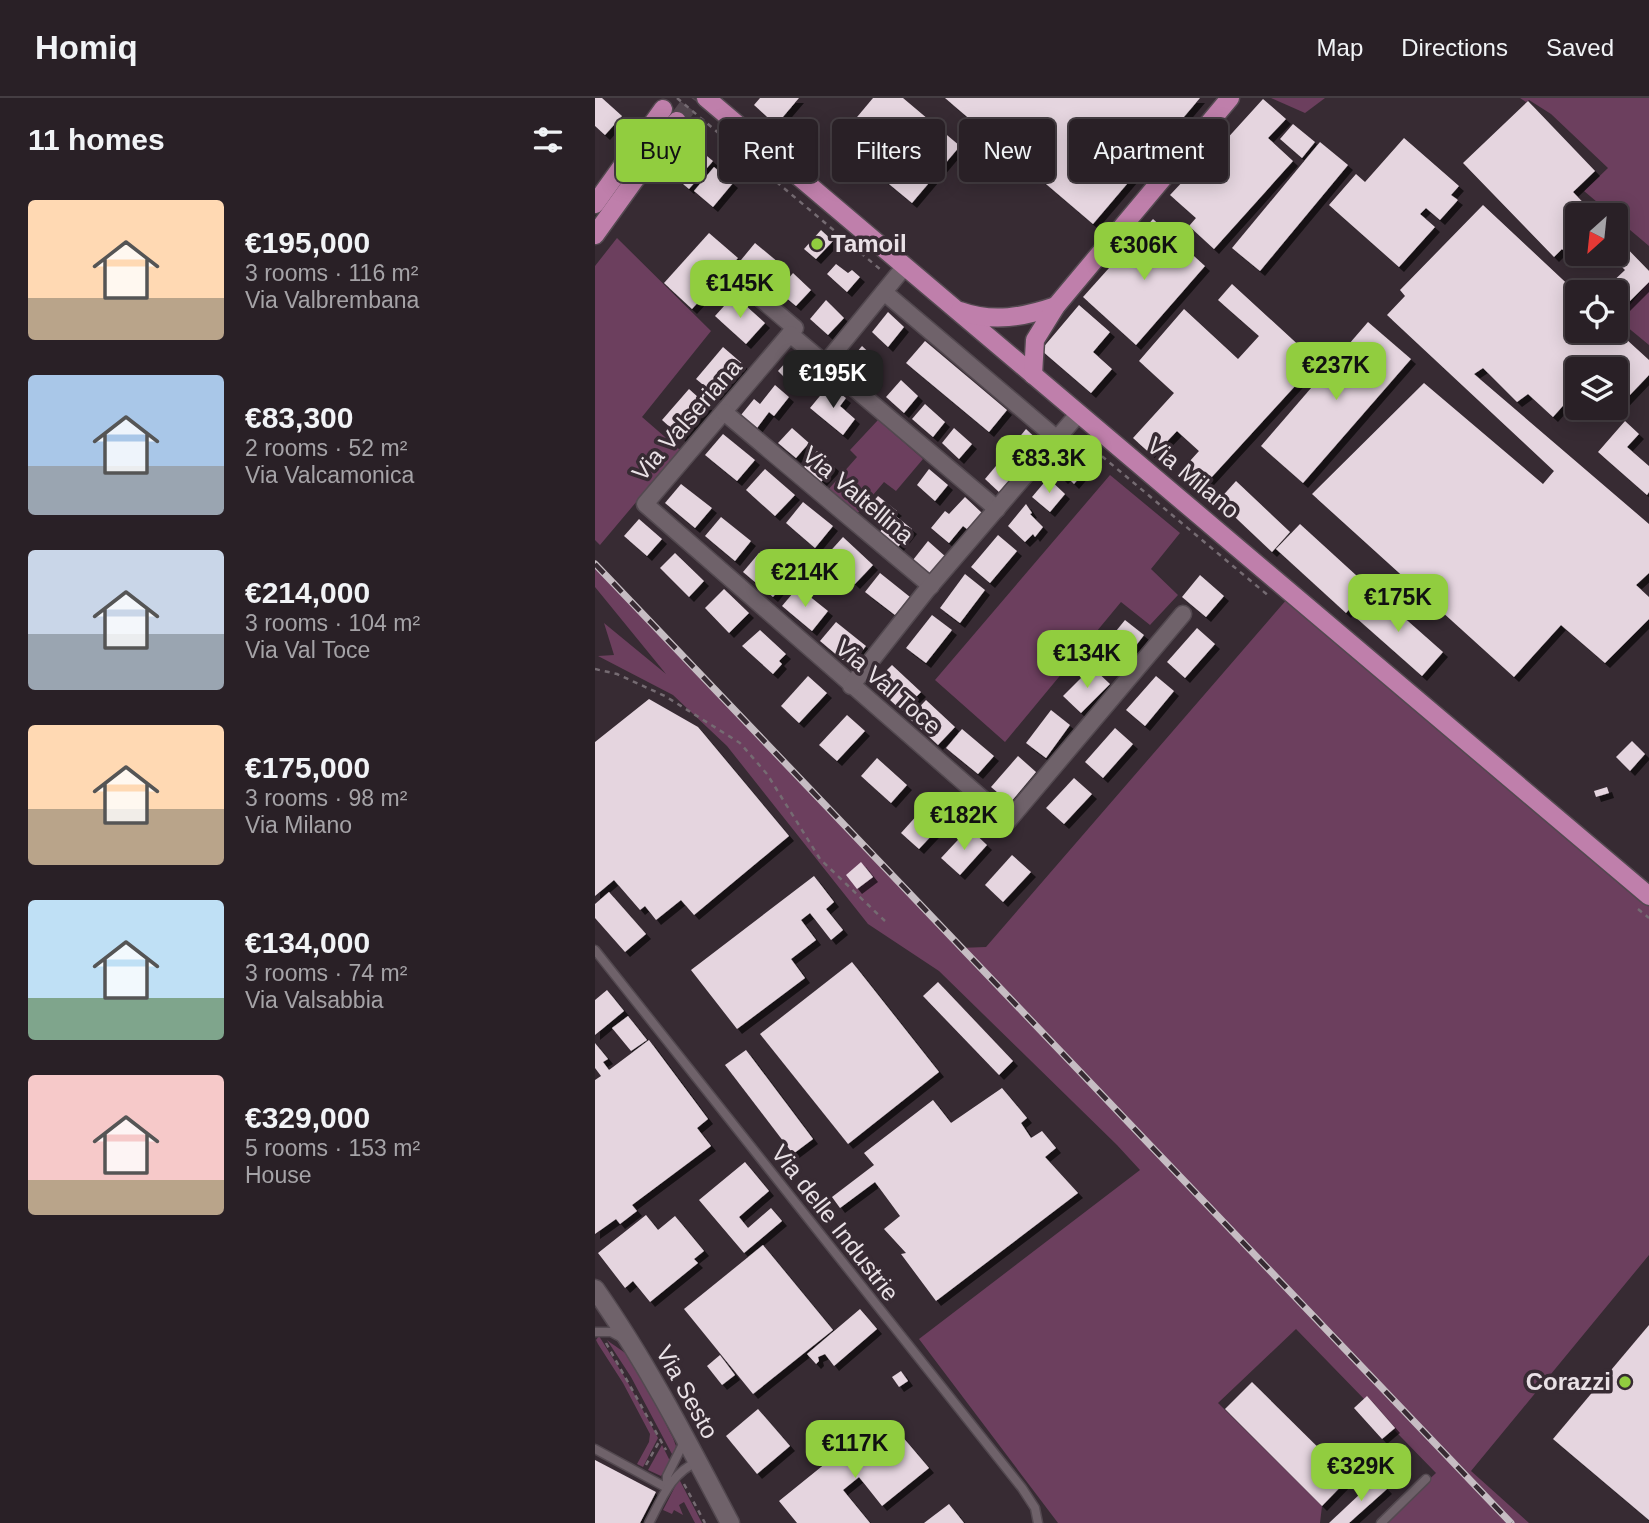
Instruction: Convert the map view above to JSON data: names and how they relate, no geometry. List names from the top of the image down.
{
  "streets": {
    "main road": ["Via Milano"],
    "street": [
      "Via Valseriana",
      "Via Valtellina",
      "Via Val Toce",
      "Via Sesto"
    ],
    "lane": ["Via delle Industrie"]
  },
  "crossings": [
    ["Via Valseriana", "Via Valtellina"],
    ["Via Valseriana", "Via Val Toce"]
  ],
  "places": ["Tamoil", "Corazzi"],
  "north": "bottom left",
  "page": {
    "header": "Homiq",
    "nav": ["Map", "Directions", "Saved"],
    "heading": "11 homes",
    "chip": [
      "Buy",
      "Rent",
      "Filters",
      "New",
      "Apartment"
    ],
    "list": [
      {
        "name": "€195,000",
        "note": "3 rooms · 116 m² · Via Valbrembana"
      },
      {
        "name": "€83,300",
        "note": "2 rooms · 52 m² · Via Valcamonica"
      },
      {
        "name": "€214,000",
        "note": "3 rooms · 104 m² · Via Val Toce"
      },
      {
        "name": "€175,000",
        "note": "3 rooms · 98 m² · Via Milano"
      },
      {
        "name": "€134,000",
        "note": "3 rooms · 74 m² · Via Valsabbia"
      },
      {
        "name": "€329,000",
        "note": "5 rooms · 153 m² · House"
      }
    ],
    "price": [
      "€306K",
      "€145K",
      "€237K",
      "€195K",
      "€83.3K",
      "€214K",
      "€175K",
      "€134K",
      "€182K",
      "€117K",
      "€329K"
    ]
  }
}
